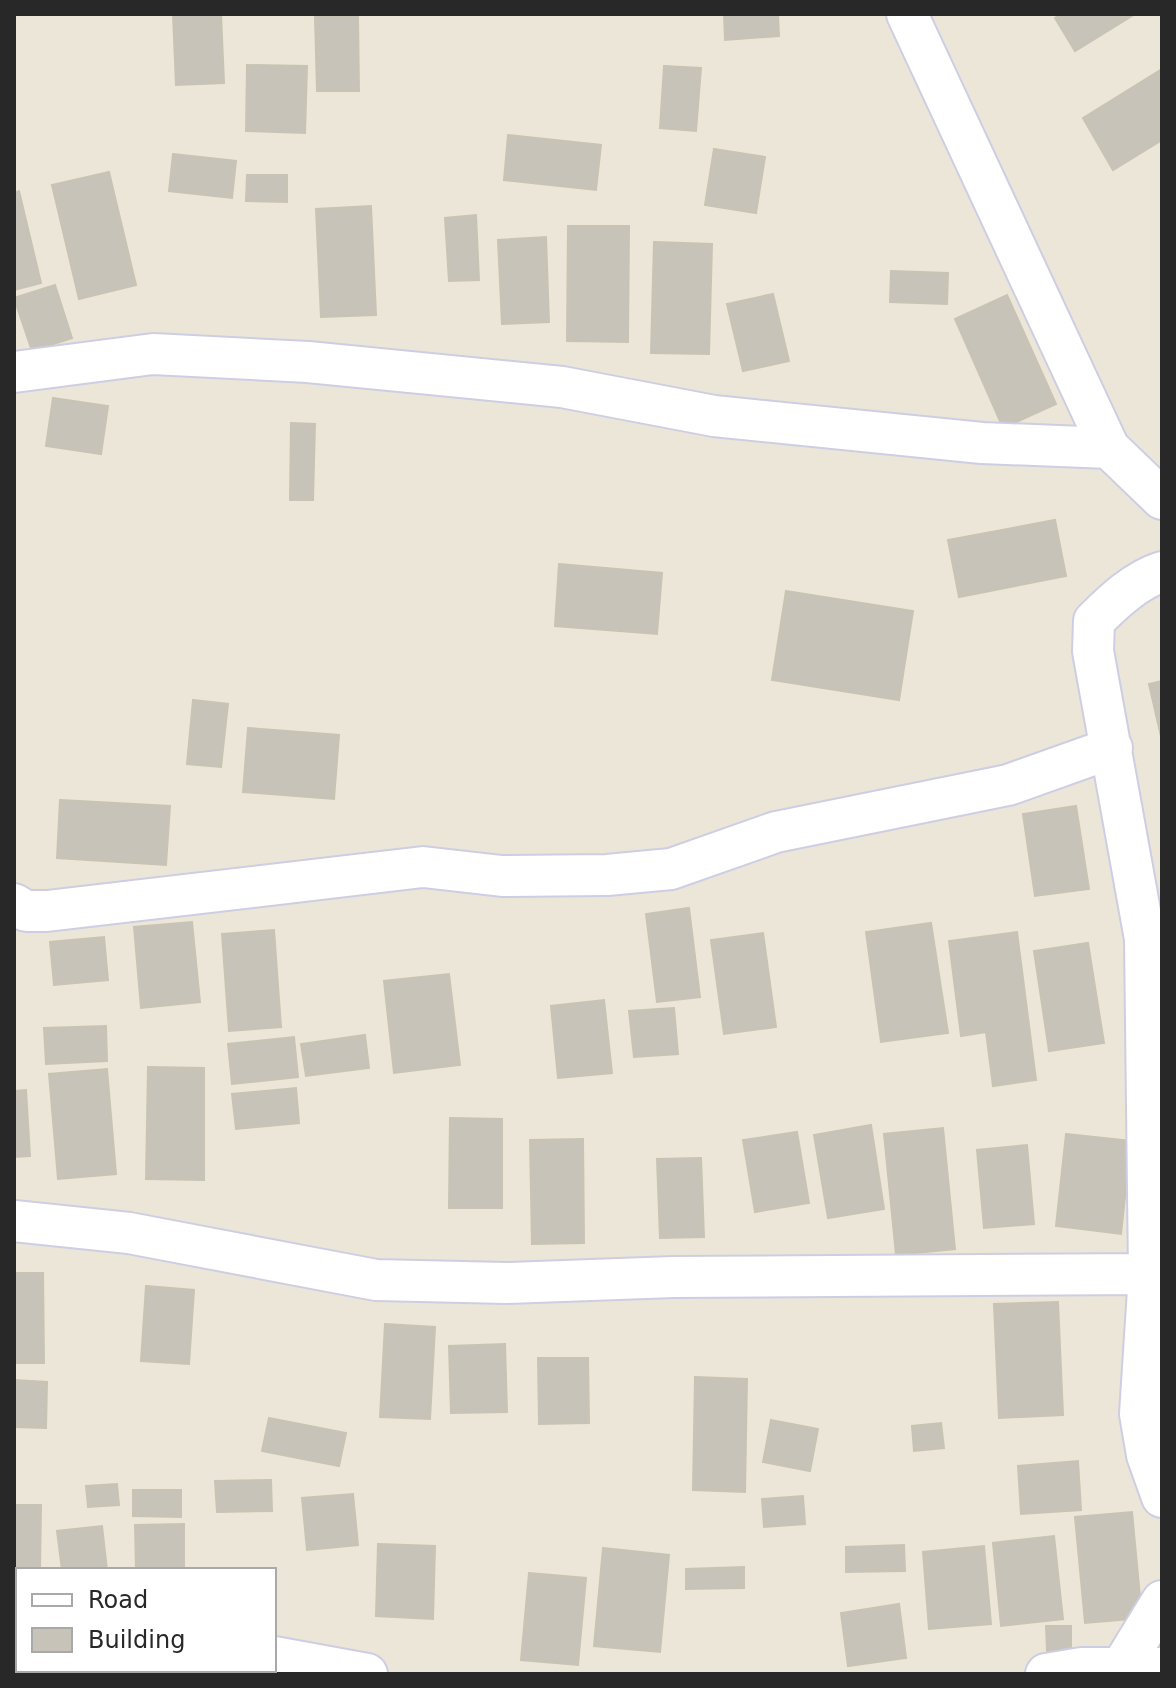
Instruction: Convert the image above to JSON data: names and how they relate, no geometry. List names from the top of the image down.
{
  "legend": ["Road", "Building"]
}
